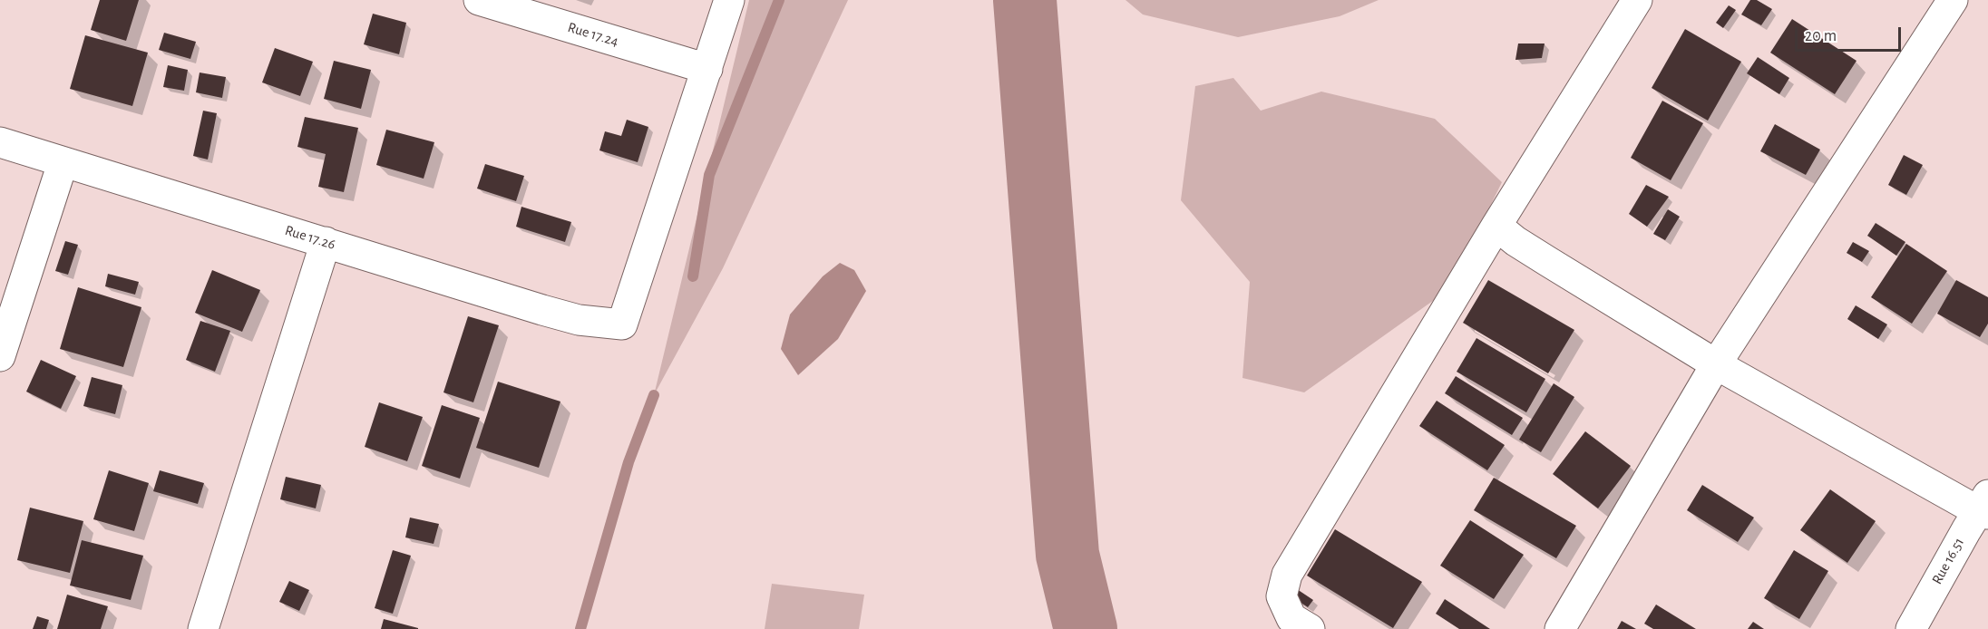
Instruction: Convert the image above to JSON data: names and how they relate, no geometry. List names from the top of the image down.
{
  "streets": {
    "street": ["Rue 17.24", "Rue 17.26", "Rue 16.51"]
  },
  "crossings": [
    ["Rue 17.24", "Rue 17.26"]
  ],
  "scale_bar": "20 m"
}
